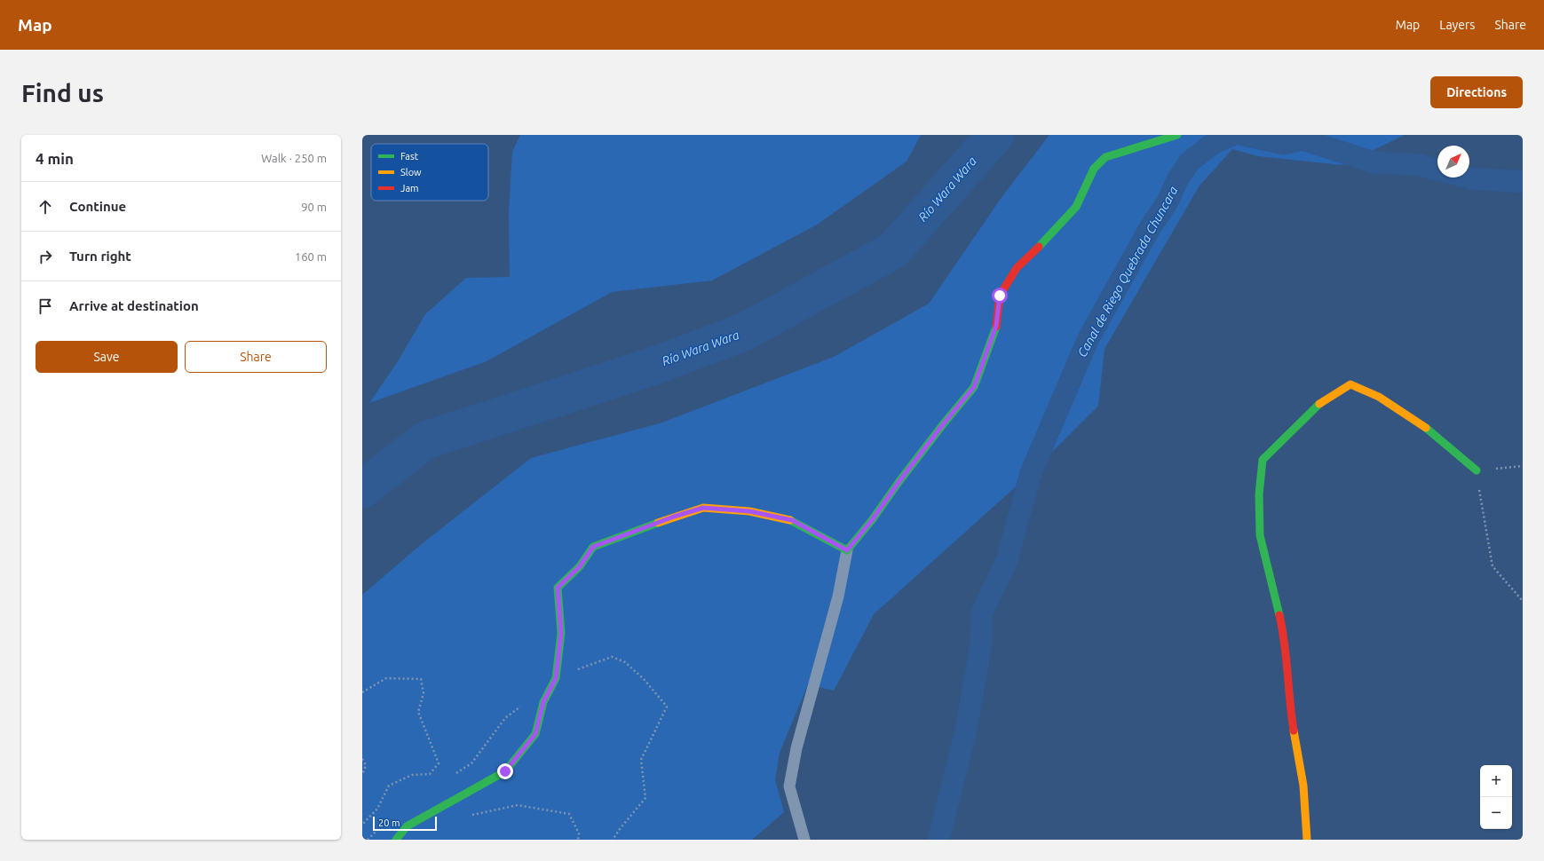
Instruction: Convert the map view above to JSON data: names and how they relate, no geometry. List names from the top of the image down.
{
  "water": ["Río Wara Wara", "Canal de Riego Quebrada Chuncara"],
  "legend": ["Fast", "Slow", "Jam"],
  "scale_bar": "20 m",
  "north": "top right",
  "page": {
    "header": "Map",
    "nav": ["Map", "Layers", "Share"],
    "buttons": [
      "Directions",
      ["Save", "Share"]
    ],
    "title": "Find us",
    "heading": ["4 min", "Walk · 250 m"],
    "list": [
      ["Continue", "90 m"],
      ["Turn right", "160 m"],
      "Arrive at destination"
    ],
    "map_buttons": ["+", "−"],
    "scale": "20 m"
  }
}
